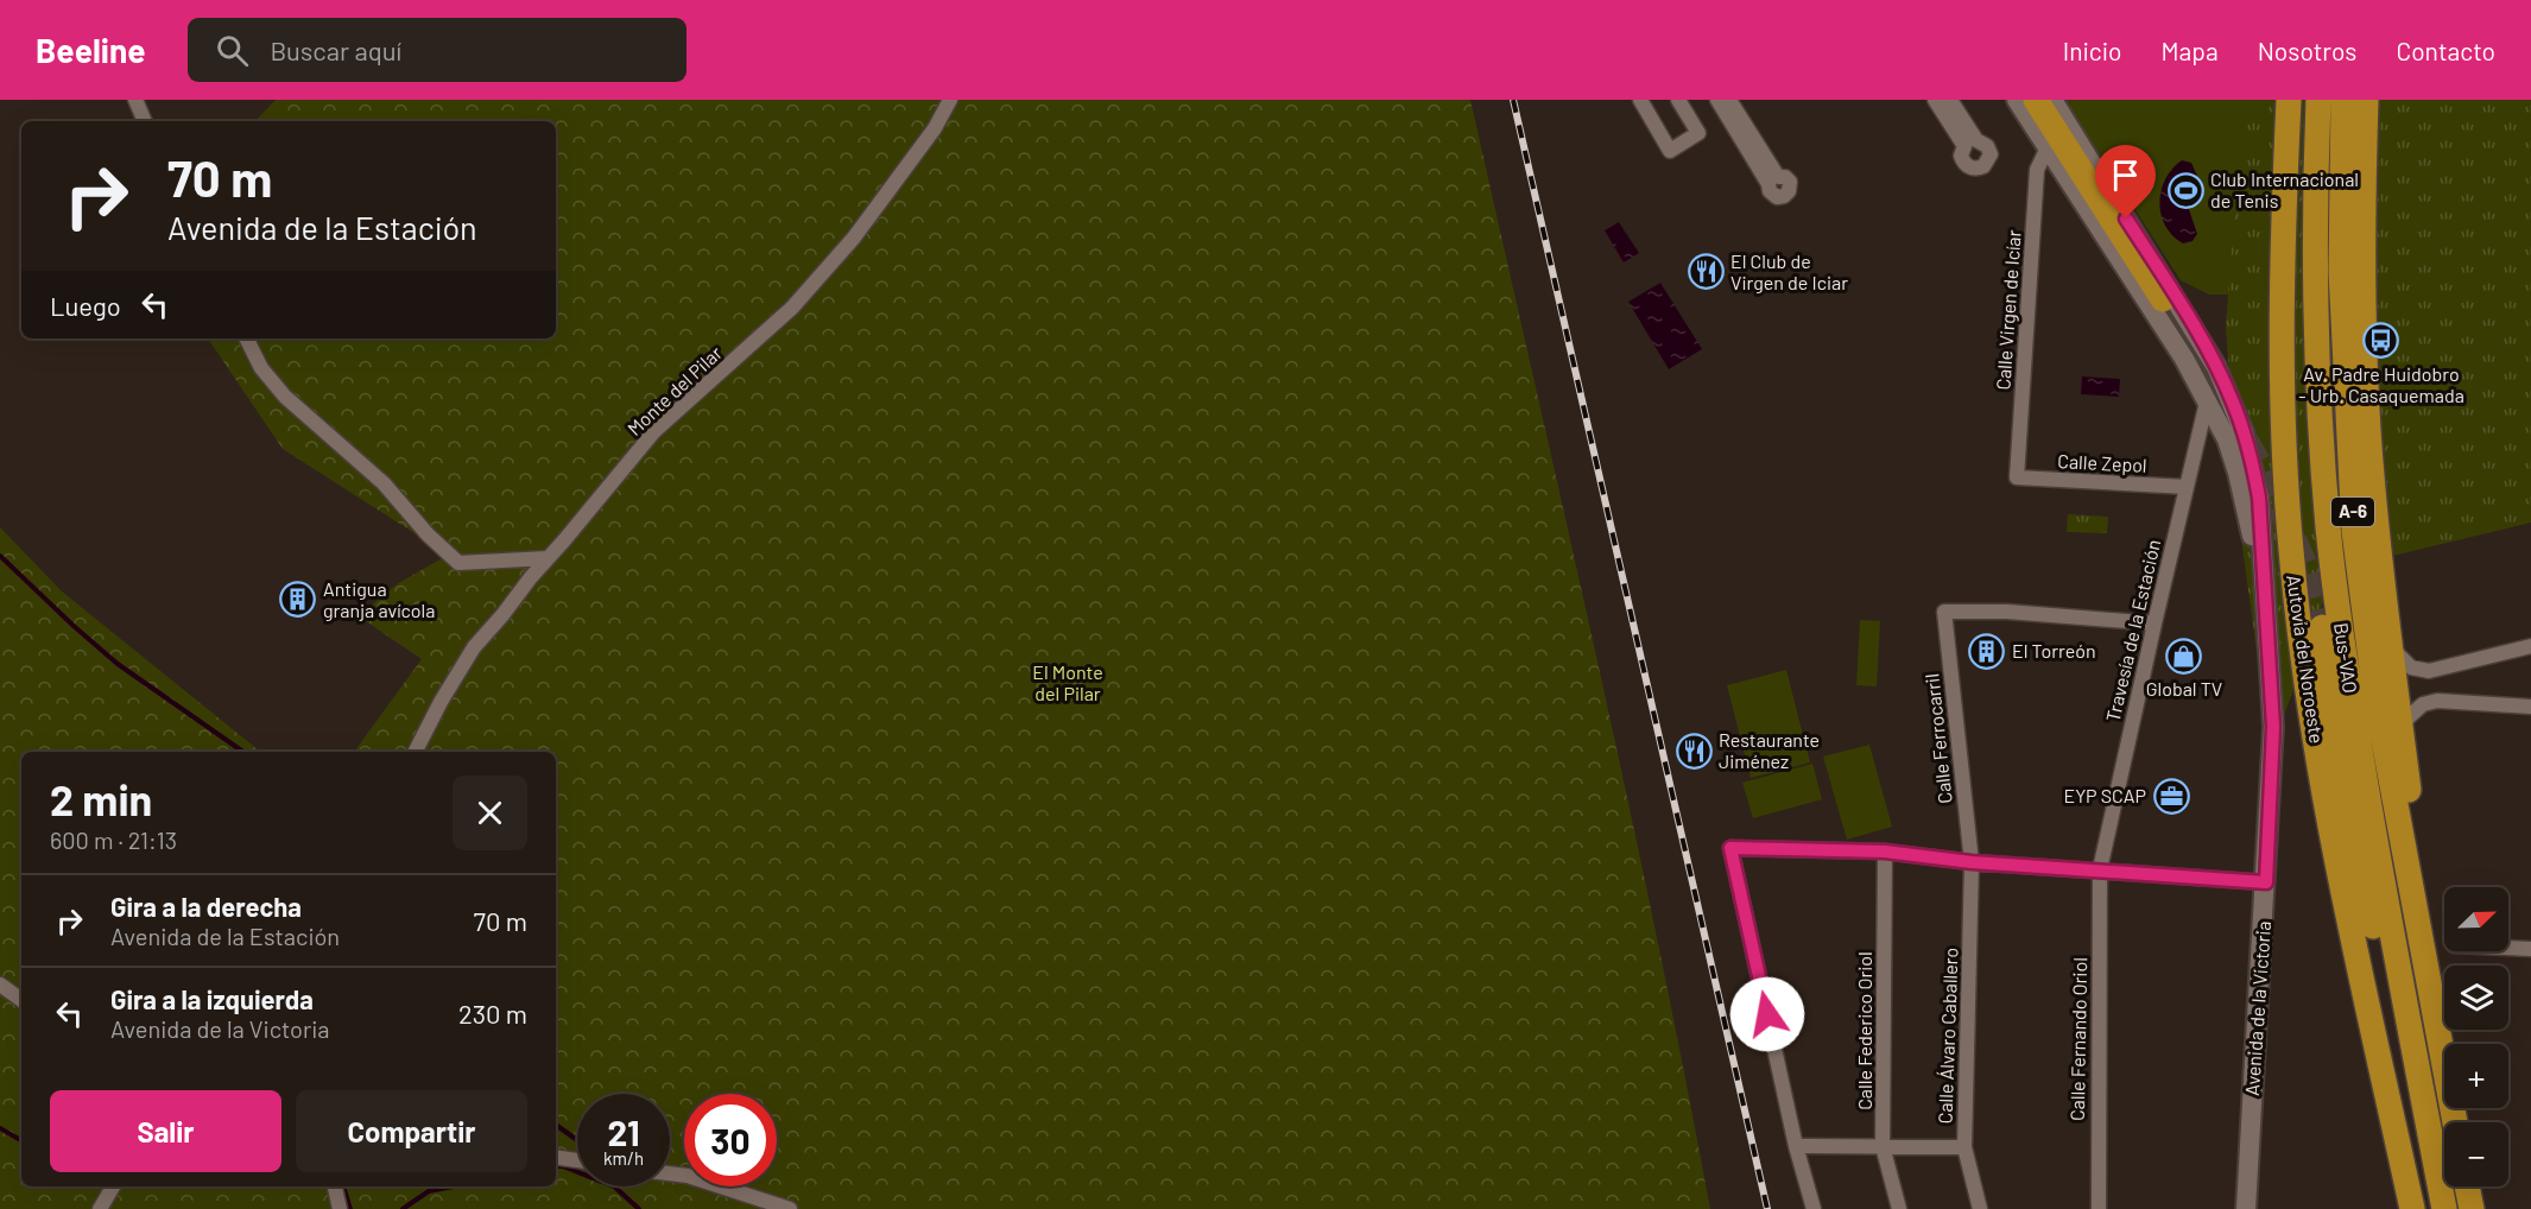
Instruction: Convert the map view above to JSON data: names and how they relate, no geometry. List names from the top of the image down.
{
  "streets": {
    "highway": ["A-6", "Bus-VAO", "Autovía del Noroeste"],
    "street": [
      "Calle Virgen de Icíar",
      "Monte del Pilar",
      "Calle Zepol",
      "Travesía de la Estación",
      "Calle Ferrocarril",
      "Avenida de la Victoria",
      "Calle Federico Oriol",
      "Calle Álvaro Caballero",
      "Calle Fernando Oriol"
    ]
  },
  "crossings": [
    ["Calle Virgen de Icíar", "Calle Zepol"],
    ["Calle Zepol", "Travesía de la Estación"],
    ["Travesía de la Estación", "Calle Ferrocarril"],
    ["Travesía de la Estación", "Calle Fernando Oriol"],
    ["Calle Ferrocarril", "Calle Álvaro Caballero"]
  ],
  "parks": ["El Monte del Pilar"],
  "places": {
    "sports": ["Club Internacional de Tenis"],
    "restaurant": ["El Club de Virgen de Iciar", "Restaurante Jiménez"],
    "bus stop": ["Av. Padre Huidobro - Urb. Casaquemada"],
    "building": ["Antigua granja avícola", "El Torreón"],
    "shop": ["Global TV"],
    "office": ["EYP SCAP"]
  },
  "north": "top right",
  "page": {
    "header": "Beeline",
    "search": "Buscar aquí",
    "nav": [
      "Inicio",
      "Mapa",
      "Nosotros",
      "Contacto"
    ],
    "turn": ["70 m", "Avenida de la Estación"],
    "then": "Luego",
    "heading": ["2 min", "600 m · 21:13"],
    "list": [
      {
        "name": "Gira a la derecha",
        "note": "Avenida de la Estación",
        "value": "70 m"
      },
      {
        "name": "Gira a la izquierda",
        "note": "Avenida de la Victoria",
        "value": "230 m"
      }
    ],
    "map_buttons": ["+", "−"],
    "buttons": ["Salir", "Compartir"],
    "speed": "21 km/h",
    "limit": "30"
  }
}
